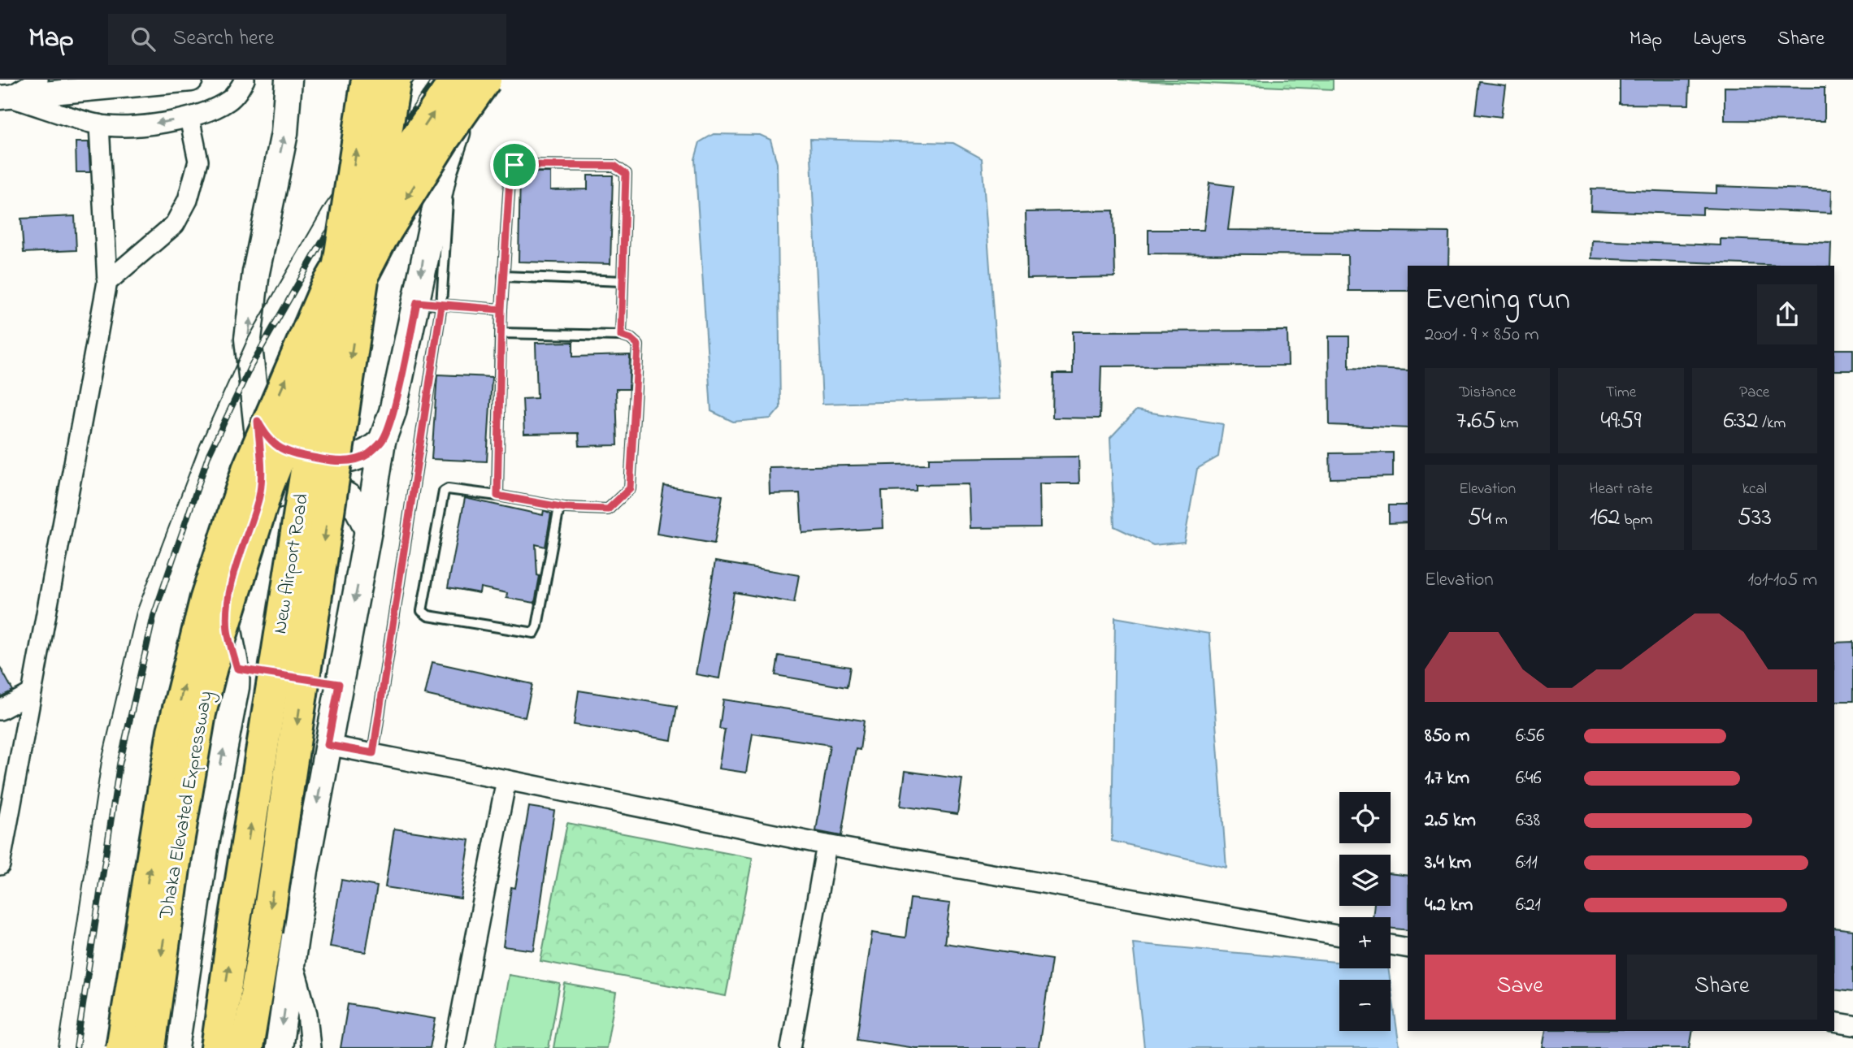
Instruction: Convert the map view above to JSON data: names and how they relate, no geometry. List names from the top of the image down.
{
  "streets": {
    "highway": ["New Airport Road", "Dhaka Elevated Expressway"]
  },
  "page": {
    "header": "Map",
    "search": "Search here",
    "nav": ["Map", "Layers", "Share"],
    "heading": ["Evening run", "20:01 · 9 × 850 m"],
    "stats": [
      ["Distance", "7.65 km"],
      ["Time", "49:59"],
      ["Pace", "6:32 /km"],
      ["Elevation", "54 m"],
      ["Heart rate", "162 bpm"],
      ["kcal", "533"]
    ],
    "chart": ["Elevation", "101–105 m"],
    "list": [
      {
        "name": "850 m",
        "note": "6:56"
      },
      {
        "name": "1.7 km",
        "note": "6:46"
      },
      {
        "name": "2.5 km",
        "note": "6:38"
      },
      {
        "name": "3.4 km",
        "note": "6:11"
      },
      {
        "name": "4.2 km",
        "note": "6:21"
      }
    ],
    "map_buttons": ["+", "−"],
    "buttons": ["Save", "Share"]
  }
}
